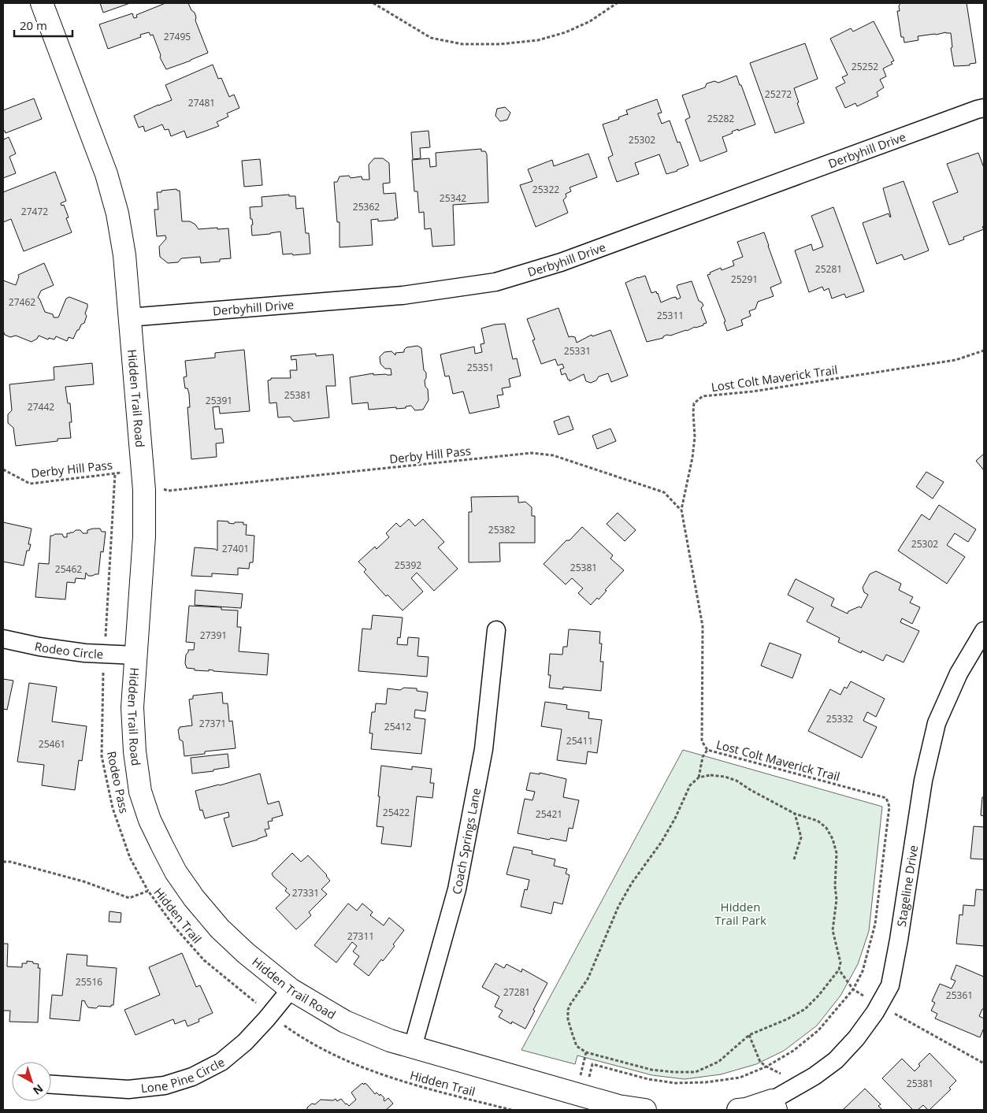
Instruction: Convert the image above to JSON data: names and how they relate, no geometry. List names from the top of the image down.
{
  "streets": {
    "street": [
      "Derbyhill Drive",
      "Hidden Trail Road",
      "Rodeo Circle",
      "Coach Springs Lane",
      "Stageline Drive",
      "Lone Pine Circle"
    ],
    "path": [
      "Lost Colt Maverick Trail",
      "Derby Hill Pass",
      "Rodeo Pass",
      "Hidden Trail"
    ]
  },
  "crossings": [
    ["Derbyhill Drive", "Hidden Trail Road"],
    ["Lost Colt Maverick Trail", "Derby Hill Pass"],
    ["Hidden Trail Road", "Rodeo Circle"],
    ["Hidden Trail Road", "Coach Springs Lane"],
    ["Hidden Trail Road", "Lone Pine Circle"],
    ["Rodeo Pass", "Hidden Trail"]
  ],
  "parks": ["Hidden Trail Park"],
  "house_numbers": [
    "27495",
    "25252",
    "25272",
    "27481",
    "25282",
    "25302",
    "25322",
    "25342",
    "25362",
    "27472",
    "25281",
    "25291",
    "27462",
    "25311",
    "25331",
    "25351",
    "25381",
    "25391",
    "27442",
    "25382",
    "25302",
    "27401",
    "25392",
    "25381",
    "25462",
    "27391",
    "25332",
    "27371",
    "25412",
    "25411",
    "25461",
    "25422",
    "25421",
    "27331",
    "27311",
    "25516",
    "27281",
    "25361",
    "25381"
  ],
  "scale_bar": "20 m",
  "north": "bottom right"
}
